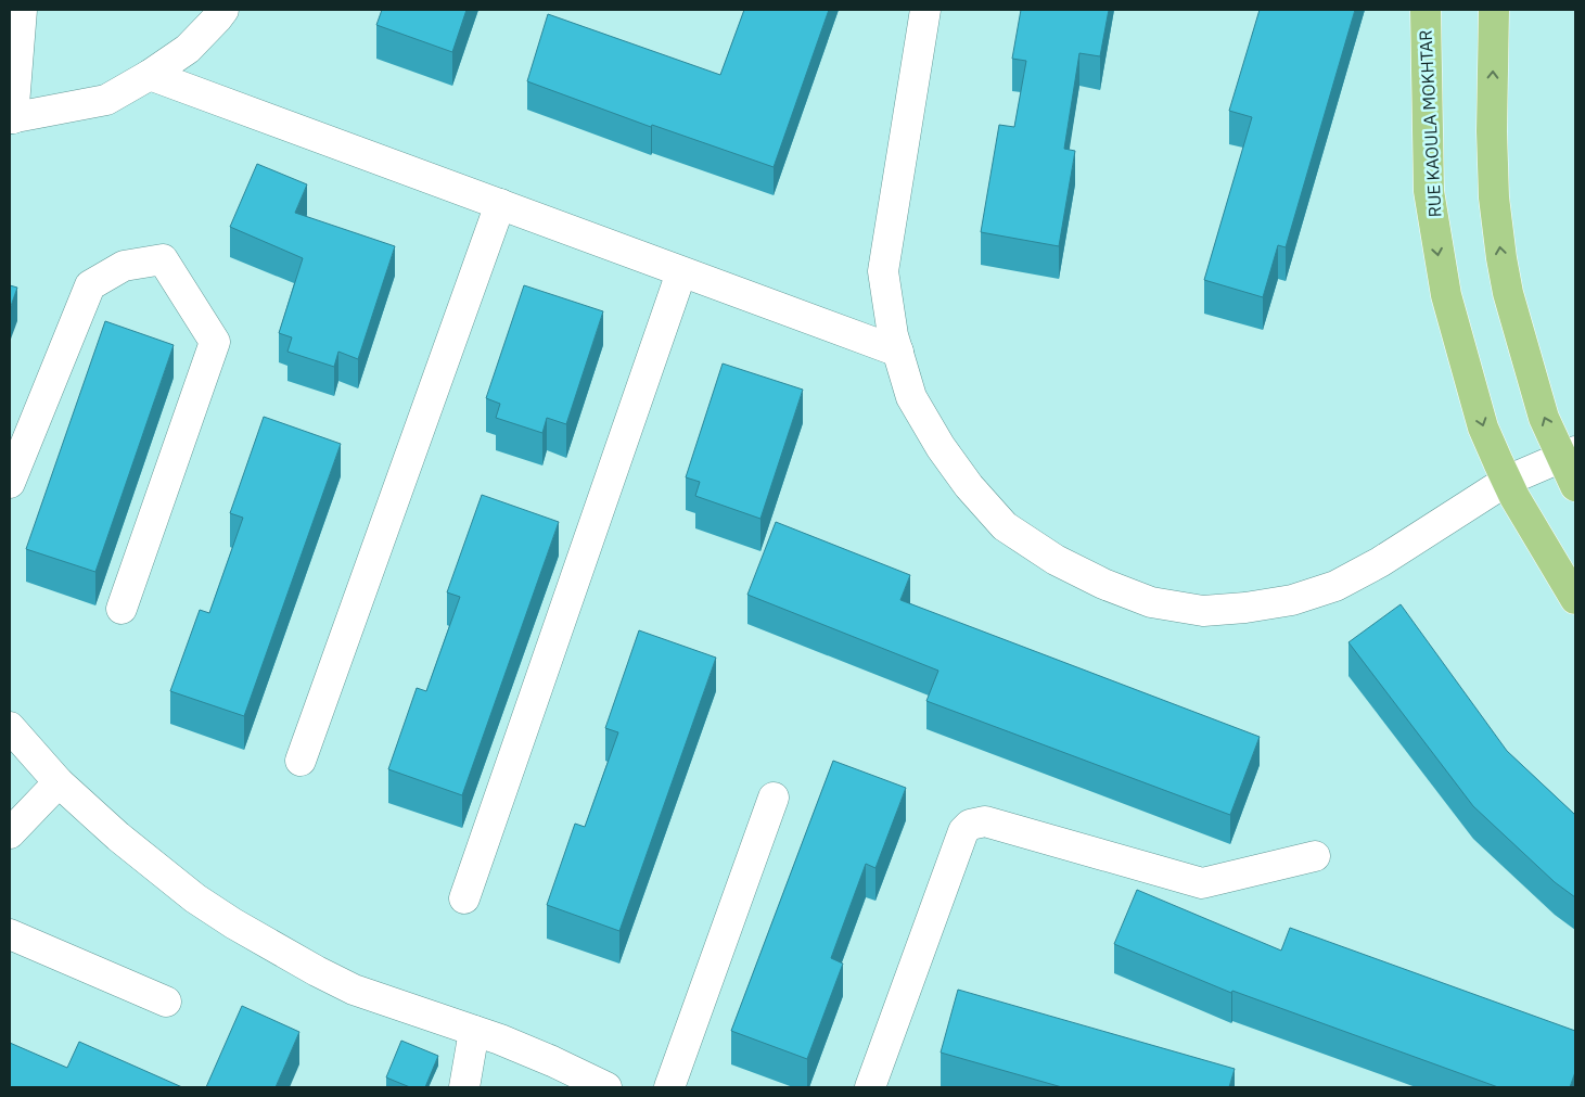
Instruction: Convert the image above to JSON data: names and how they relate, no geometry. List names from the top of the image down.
{
  "streets": {
    "main road": ["RUE KAOULA MOKHTAR"]
  }
}
